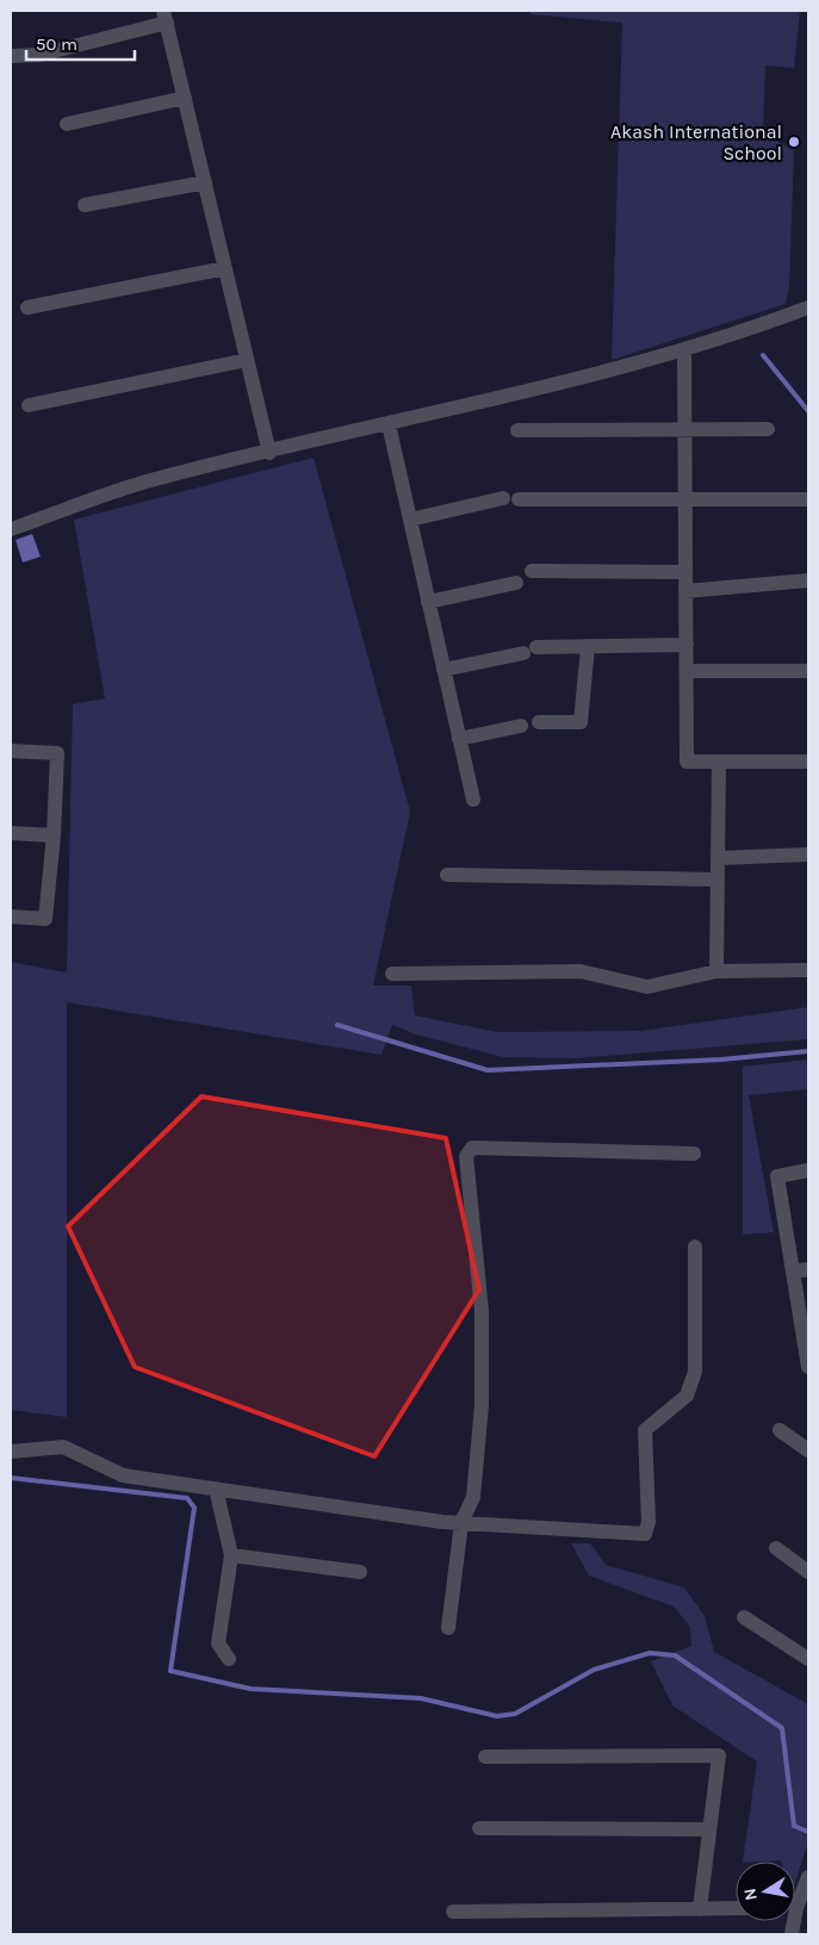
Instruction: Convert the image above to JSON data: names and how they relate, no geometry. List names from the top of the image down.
{
  "places": ["Akash International School"],
  "scale_bar": "50 m",
  "north": "left"
}
